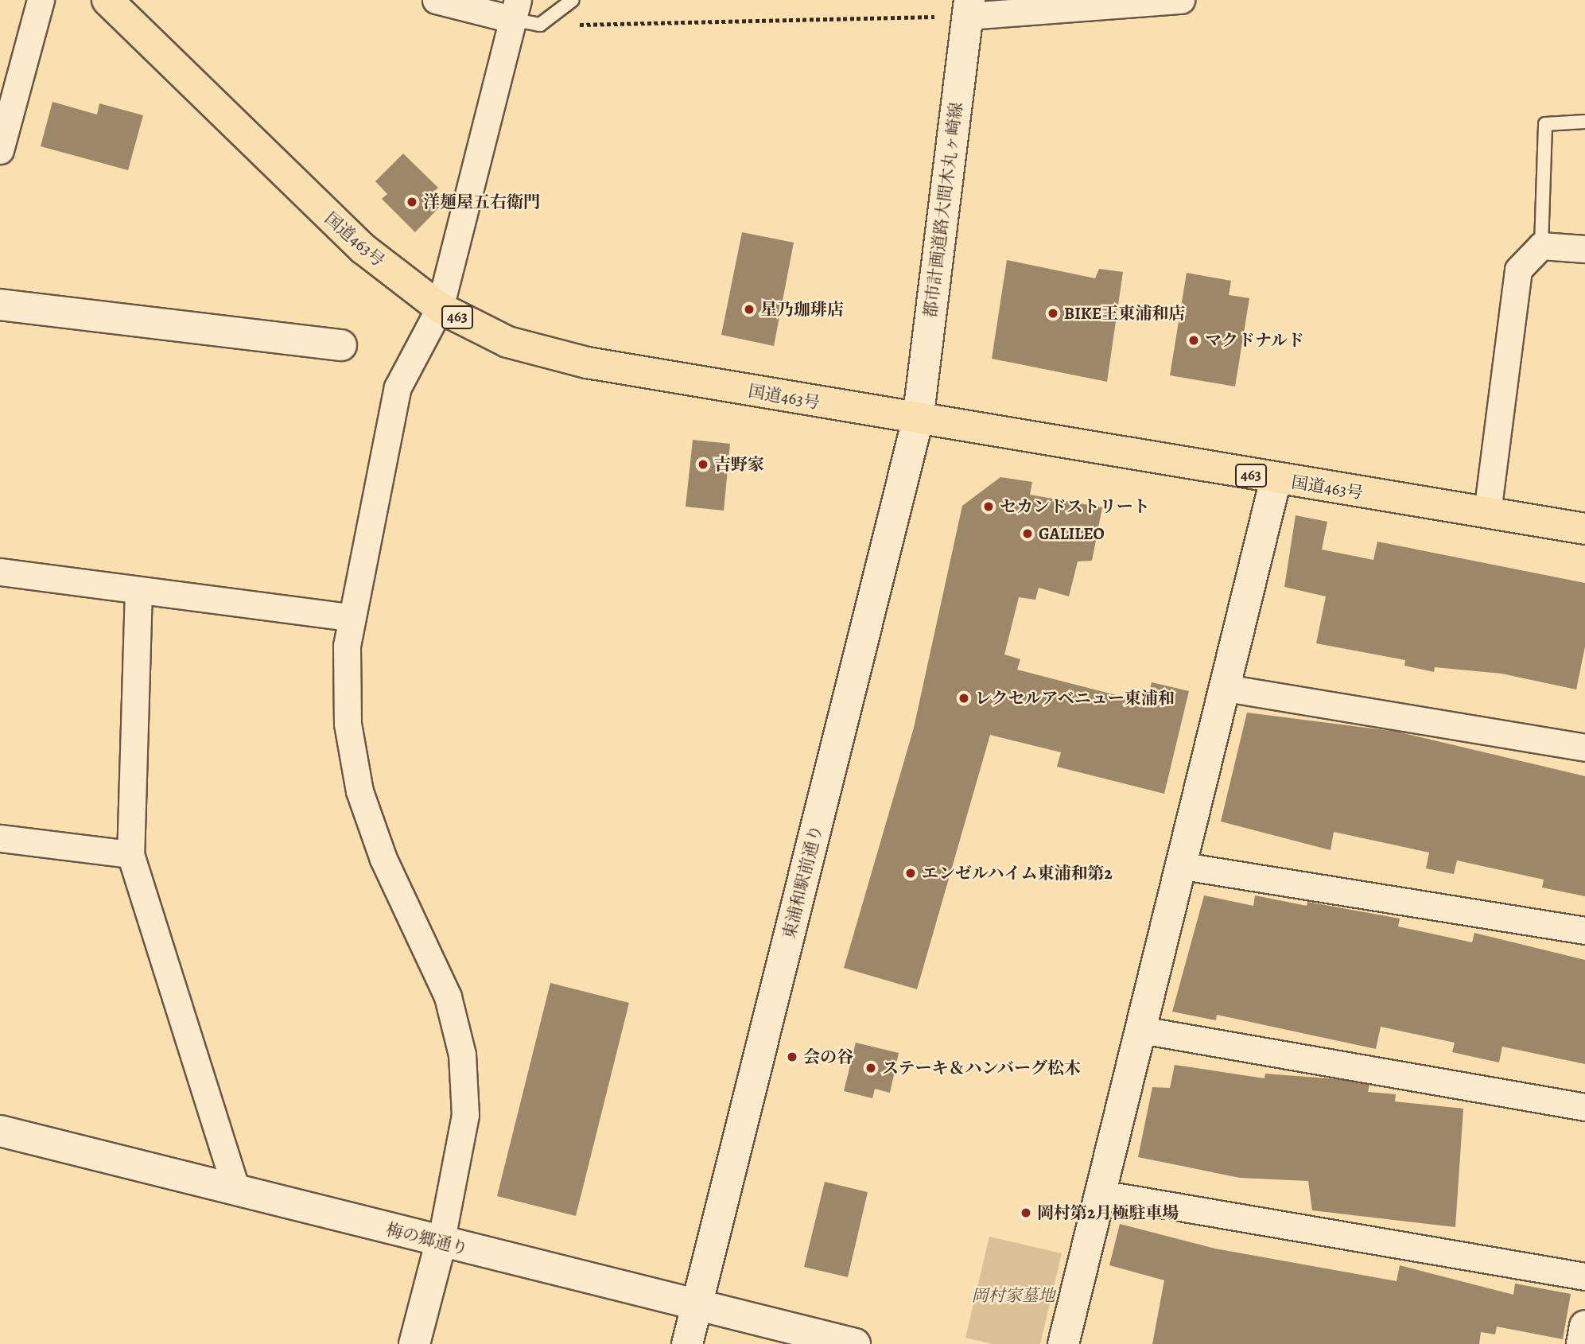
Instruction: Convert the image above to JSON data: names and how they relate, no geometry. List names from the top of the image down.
{
  "streets": {
    "highway": ["国道463号", "463"],
    "street": ["都市計画道路大間木丸ヶ崎線", "東浦和駅前通り", "梅の郷通り"]
  },
  "crossings": [
    ["都市計画道路大間木丸ヶ崎線", "国道463号"],
    ["都市計画道路大間木丸ヶ崎線", "東浦和駅前通り"],
    ["国道463号", "東浦和駅前通り"],
    ["東浦和駅前通り", "梅の郷通り"]
  ],
  "parks": ["岡村家墓地"],
  "places": [
    "洋麺屋五右衛門",
    "星乃珈琲店",
    "BIKE王東浦和店",
    "マクドナルド",
    "吉野家",
    "セカンドストリート",
    "GALILEO",
    "レクセルアベニュー東浦和",
    "エンゼルハイム東浦和第2",
    "会の谷",
    "ステーキ＆ハンバーグ松木",
    "岡村第2月極駐車場"
  ]
}
